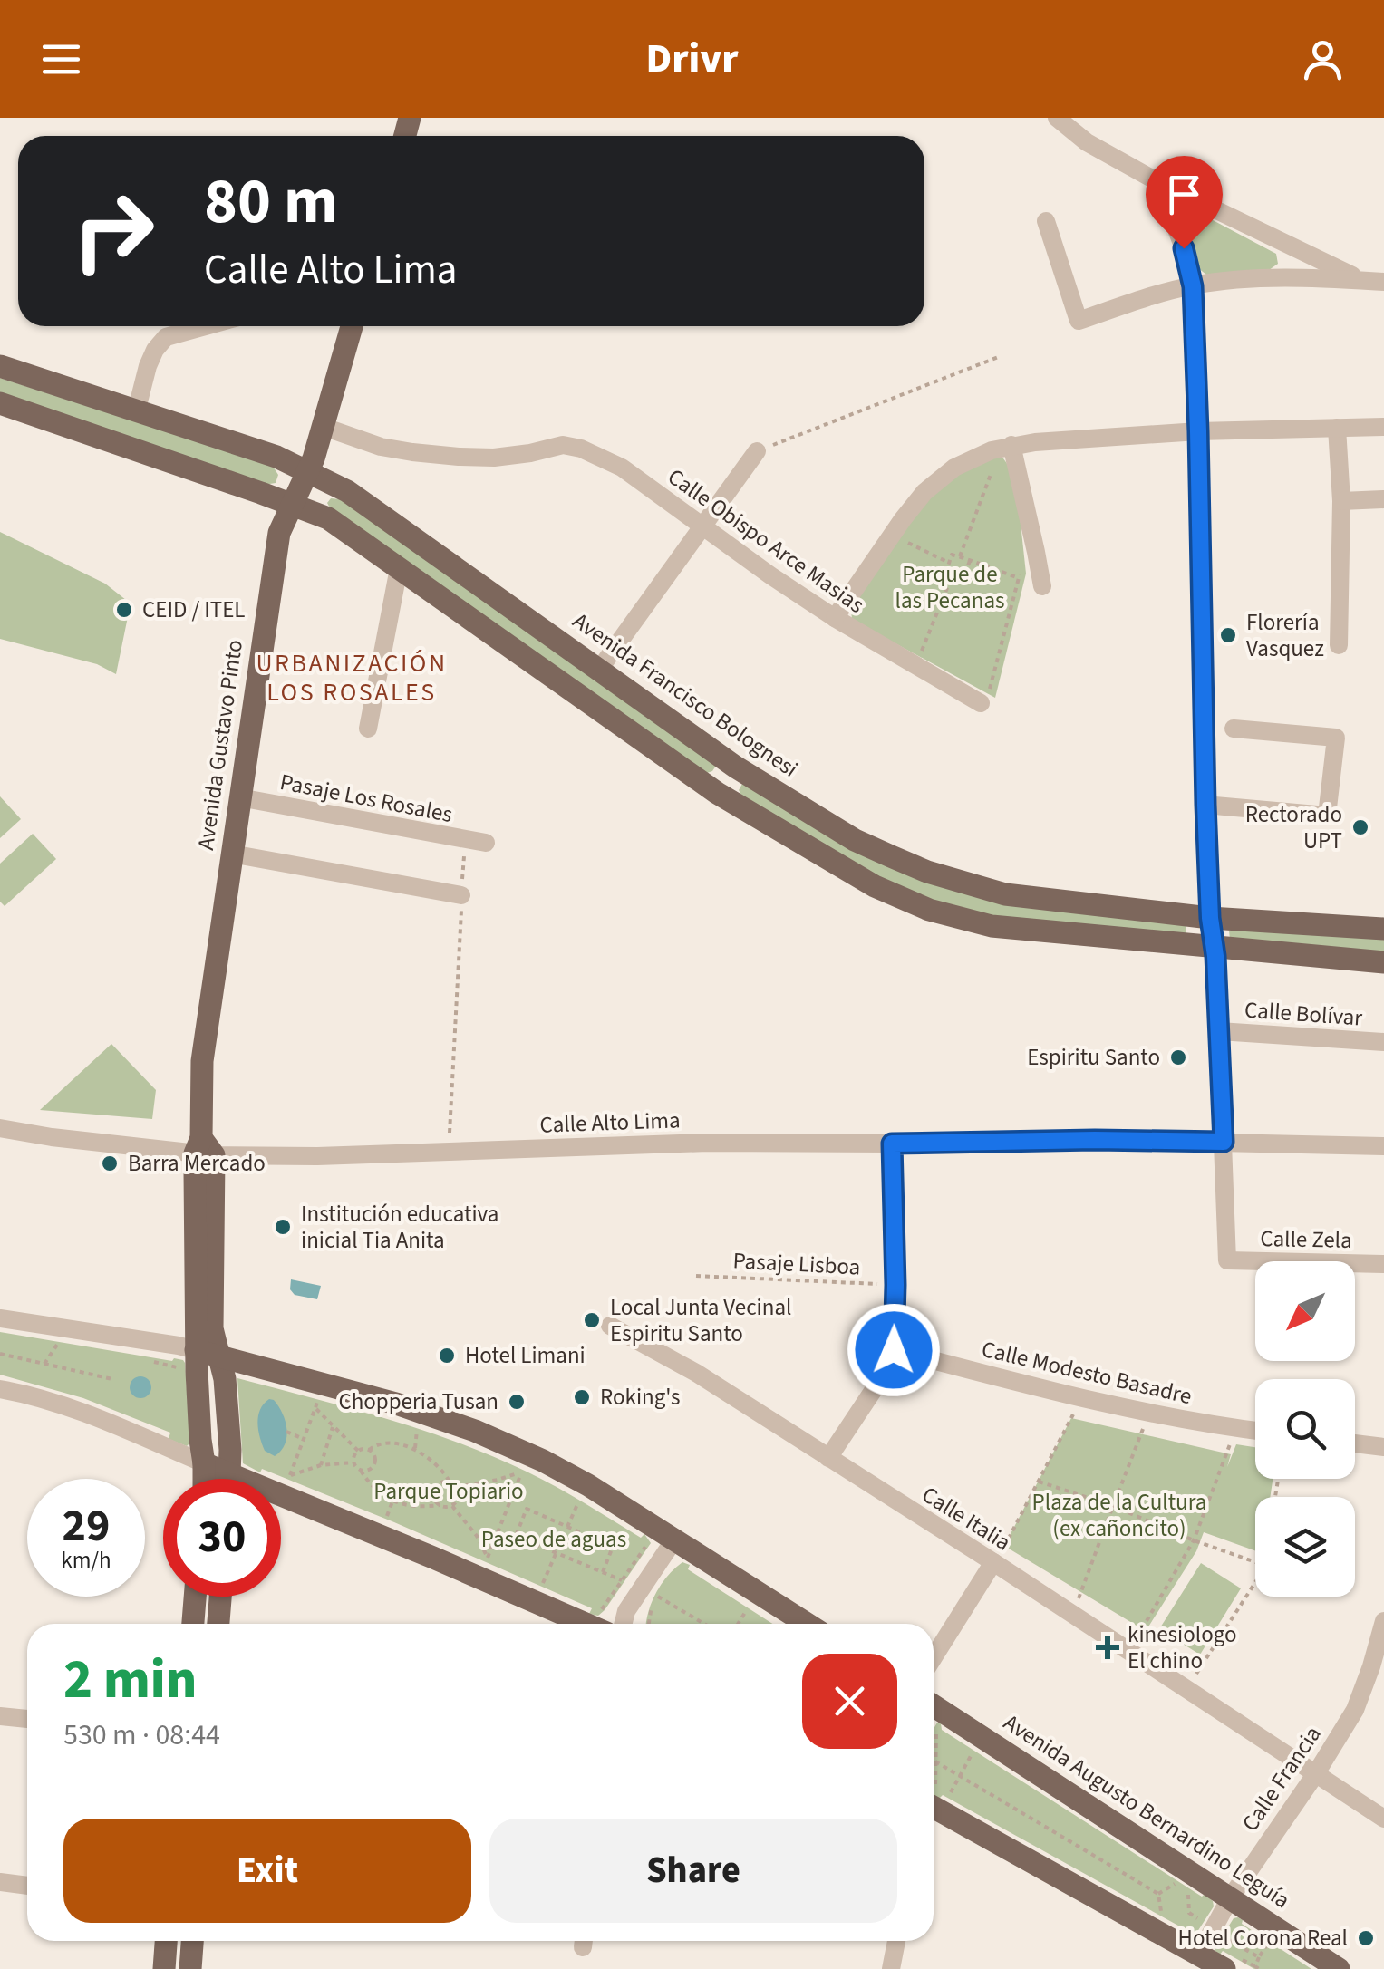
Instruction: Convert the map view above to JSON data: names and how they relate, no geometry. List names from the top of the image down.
{
  "streets": {
    "main road": ["Avenida Francisco Bolognesi", "Avenida Gustavo Pinto", "Avenida Augusto Bernardino Leguía"],
    "street": [
      "Calle Obispo Arce Masias",
      "Pasaje Los Rosales",
      "Calle Bolívar",
      "Calle Alto Lima",
      "Calle Zela",
      "Calle Modesto Basadre",
      "Calle Italia",
      "Calle Francia"
    ],
    "path": ["Pasaje Lisboa"]
  },
  "crossings": [
    ["Calle Obispo Arce Masias", "Avenida Gustavo Pinto"],
    ["Avenida Francisco Bolognesi", "Avenida Gustavo Pinto"],
    ["Avenida Gustavo Pinto", "Pasaje Los Rosales"],
    ["Avenida Gustavo Pinto", "Calle Alto Lima"],
    ["Calle Alto Lima", "Calle Zela"],
    ["Calle Italia", "Calle Francia"],
    ["Calle Francia", "Avenida Augusto Bernardino Leguía"]
  ],
  "districts": ["URBANIZACIÓN LOS ROSALES"],
  "parks": [
    "Parque de las Pecanas",
    "Parque Topiario",
    "Plaza de la Cultura (ex cañoncito)",
    "Paseo de aguas"
  ],
  "places": {
    "other": [
      "CEID / ITEL",
      "Florería Vasquez",
      "Rectorado UPT",
      "Espiritu Santo",
      "Barra Mercado",
      "Institución educativa inicial Tia Anita",
      "Local Junta Vecinal Espiritu Santo",
      "Hotel Limani",
      "Roking's",
      "Chopperia Tusan",
      "Hotel Corona Real"
    ],
    "health": ["kinesiologo El chino"]
  },
  "north": "bottom left",
  "page": {
    "header": "Drivr",
    "turn": ["80 m", "Calle Alto Lima"],
    "speed": "29 km/h",
    "limit": "30",
    "heading": ["2 min", "530 m · 08:44"],
    "buttons": ["Exit", "Share"]
  }
}
